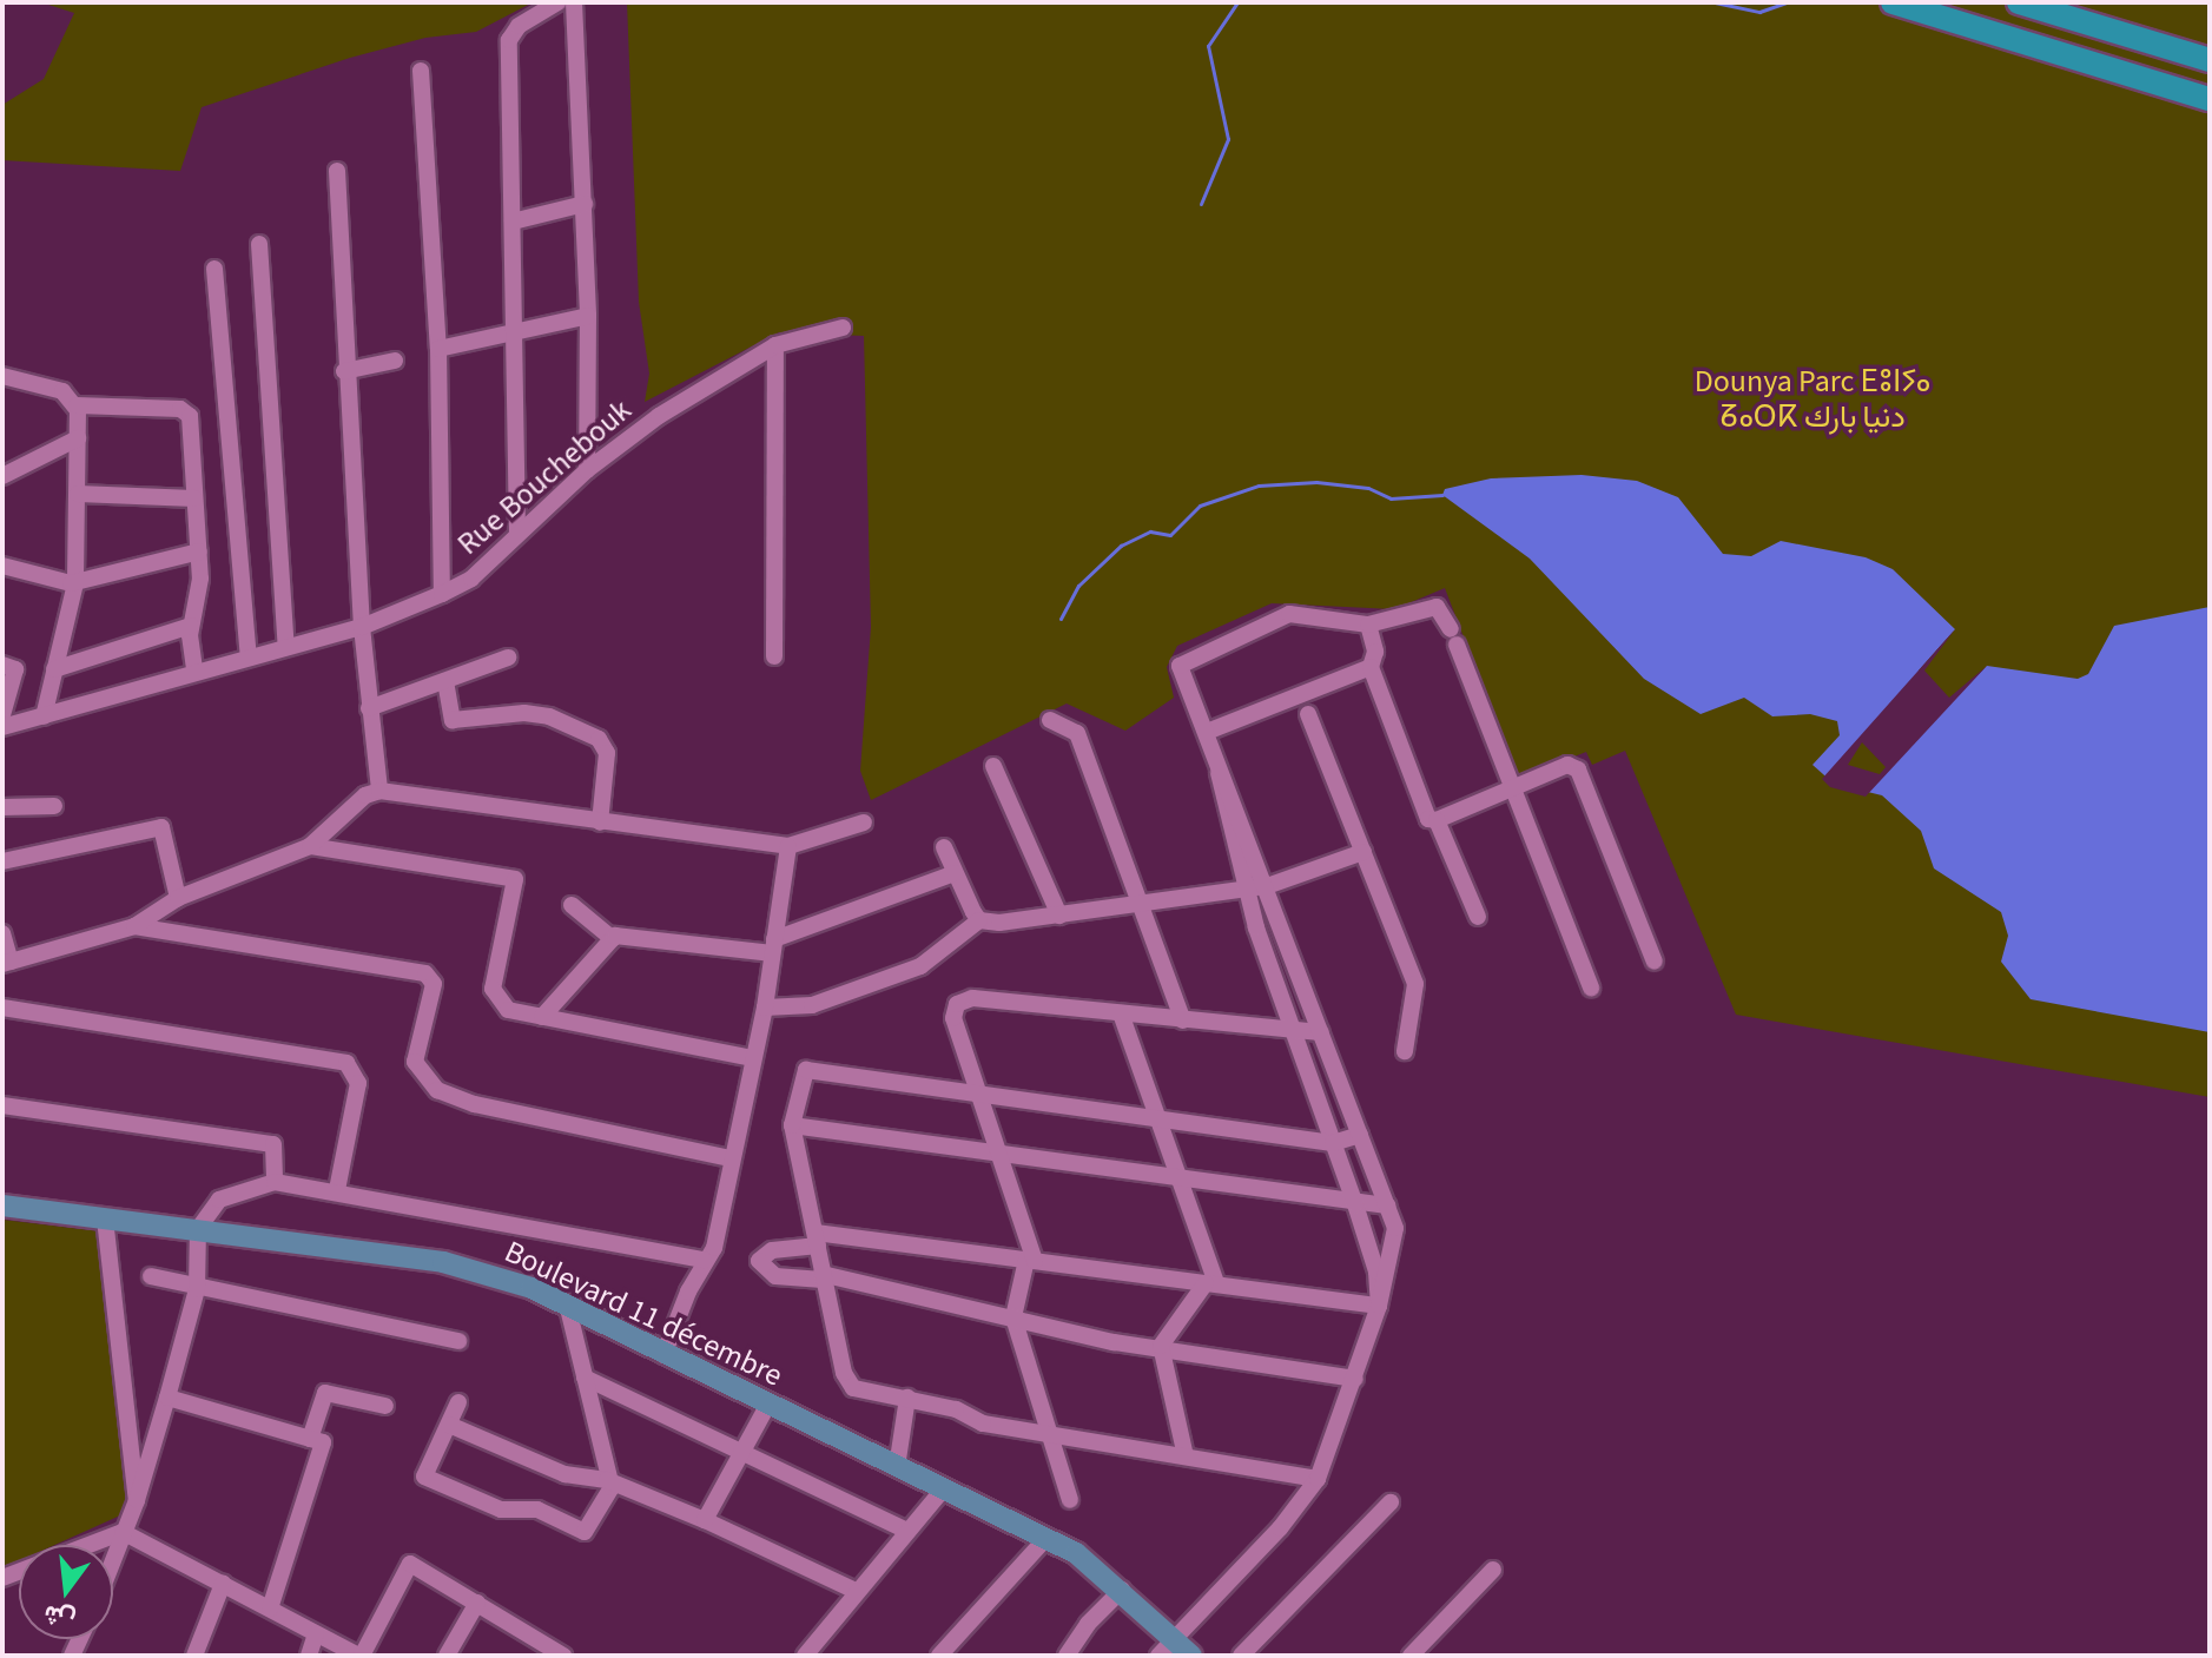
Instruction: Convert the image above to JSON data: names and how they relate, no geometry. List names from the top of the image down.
{
  "streets": {
    "main road": ["Boulevard 11 décembre"],
    "street": ["Rue Bouchebouk"]
  },
  "parks": ["Dounya Parc ⴹⵓⵏⵢⴰ ⵒⴰⵔⴽ دنيا بارك"],
  "north": "bottom"
}
